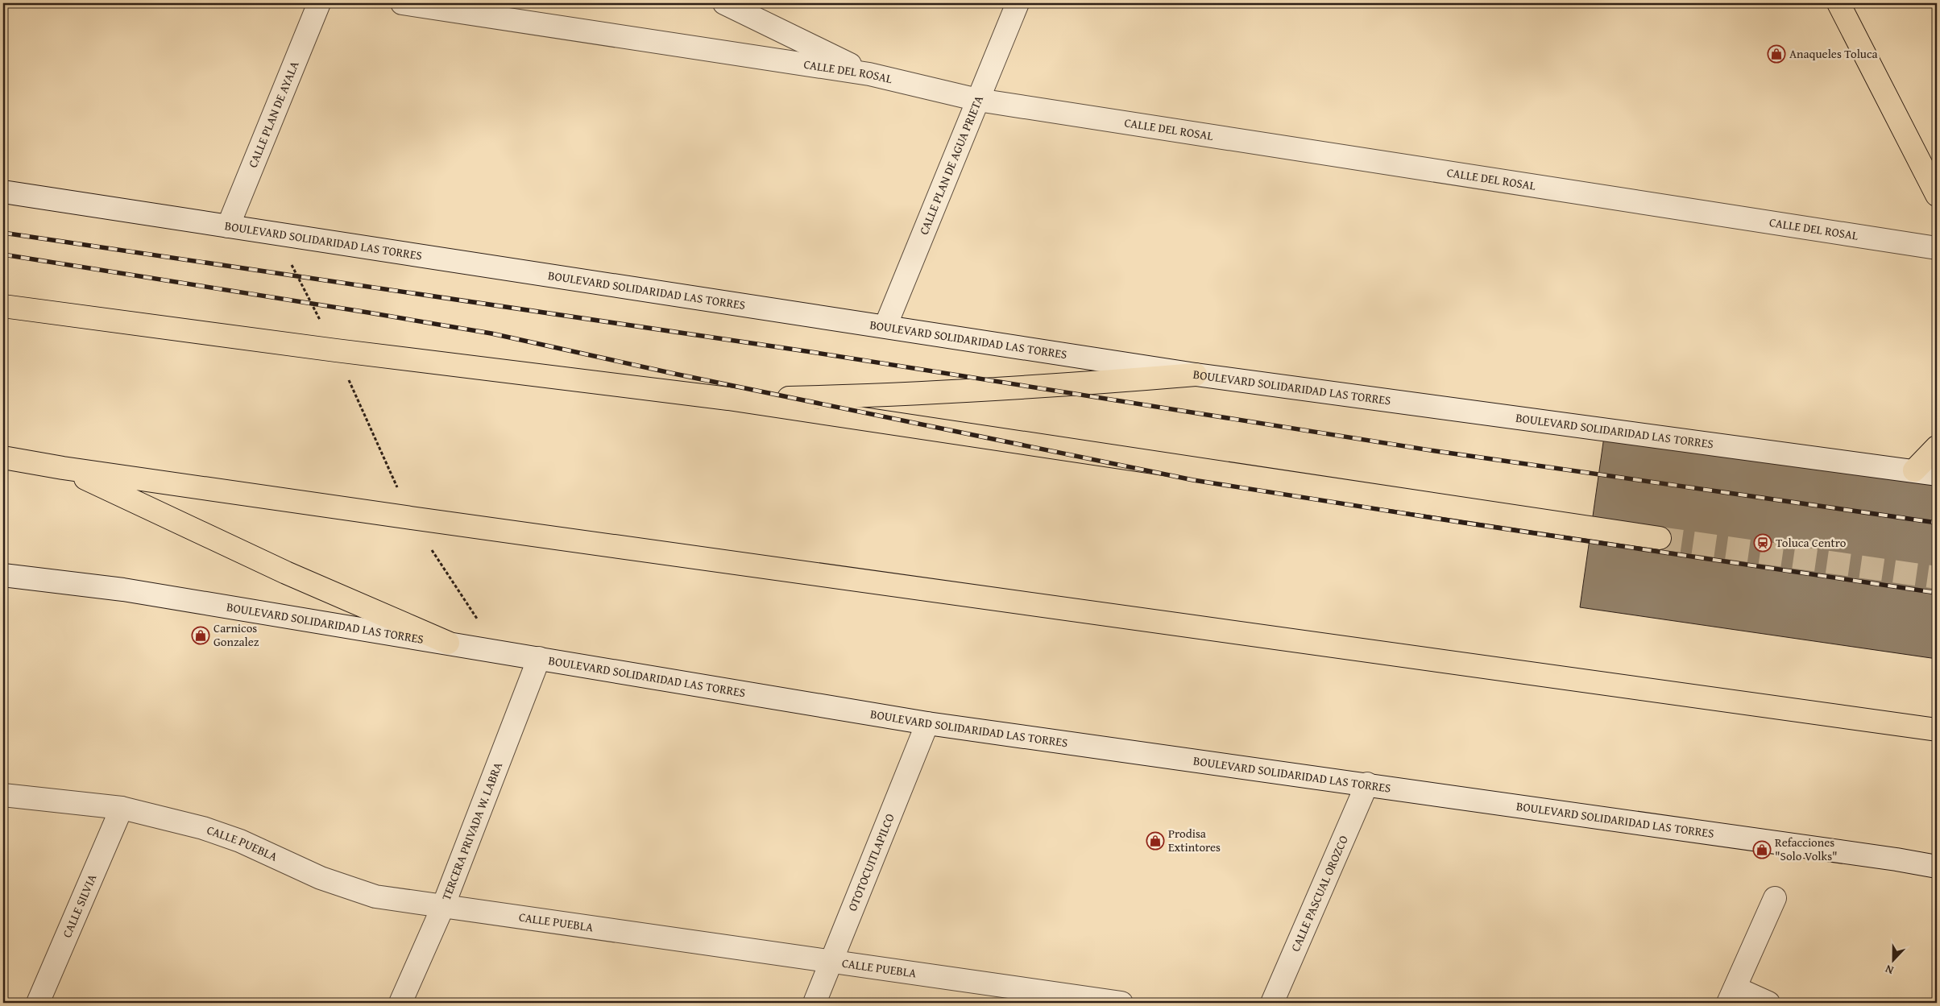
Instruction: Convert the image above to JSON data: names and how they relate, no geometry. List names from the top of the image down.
{
  "streets": {
    "street": [
      "CALLE DEL ROSAL",
      "CALLE PLAN DE AYALA",
      "CALLE PLAN DE AGUA PRIETA",
      "BOULEVARD SOLIDARIDAD LAS TORRES",
      "TERCERA PRIVADA W. LABRA",
      "CALLE PUEBLA",
      "OTOTOCUITLAPILCO",
      "CALLE PASCUAL OROZCO",
      "CALLE SILVIA"
    ]
  },
  "crossings": [
    ["CALLE DEL ROSAL", "CALLE PLAN DE AGUA PRIETA"],
    ["CALLE PLAN DE AYALA", "BOULEVARD SOLIDARIDAD LAS TORRES"],
    ["CALLE PLAN DE AGUA PRIETA", "BOULEVARD SOLIDARIDAD LAS TORRES"],
    ["BOULEVARD SOLIDARIDAD LAS TORRES", "TERCERA PRIVADA W. LABRA"],
    ["BOULEVARD SOLIDARIDAD LAS TORRES", "OTOTOCUITLAPILCO"],
    ["BOULEVARD SOLIDARIDAD LAS TORRES", "CALLE PASCUAL OROZCO"],
    ["TERCERA PRIVADA W. LABRA", "CALLE PUEBLA"],
    ["CALLE PUEBLA", "OTOTOCUITLAPILCO"],
    ["CALLE PUEBLA", "CALLE SILVIA"]
  ],
  "places": {
    "shop": [
      "Anaqueles Toluca",
      "Carnicos Gonzalez",
      "Prodisa Extintores",
      "Refacciones \"Solo Volks\""
    ],
    "station": ["Toluca Centro"]
  },
  "north": "bottom"
}
